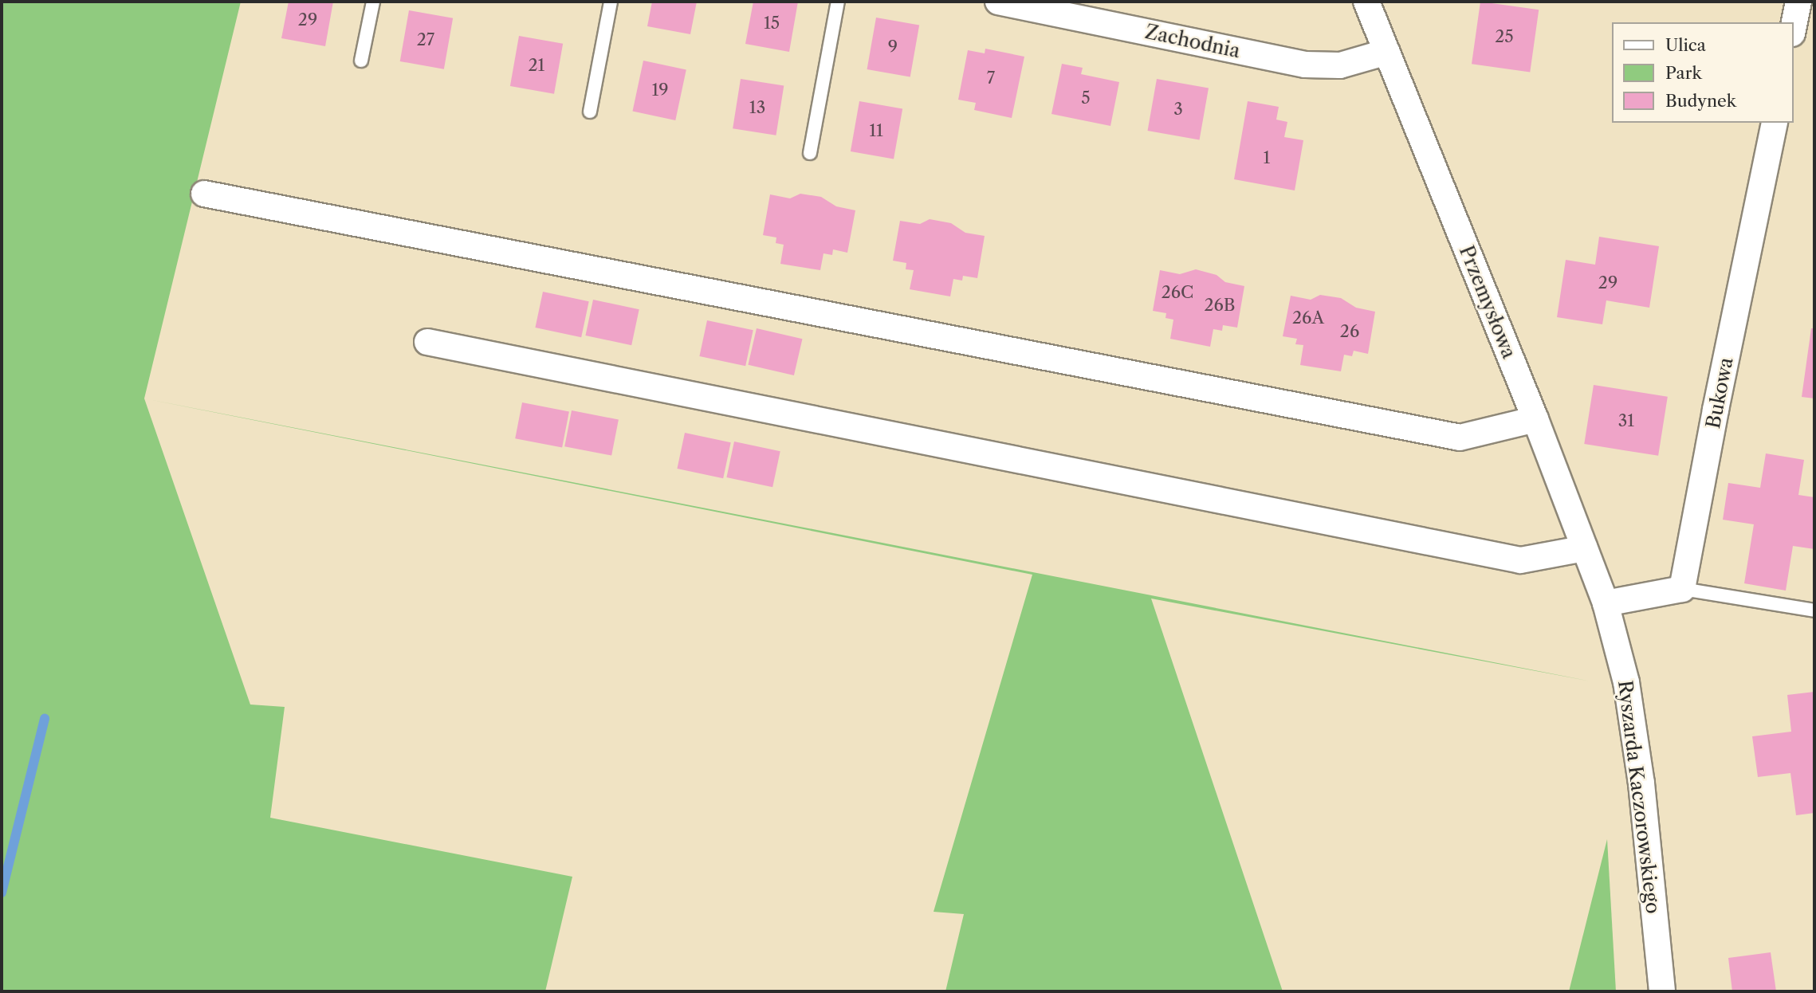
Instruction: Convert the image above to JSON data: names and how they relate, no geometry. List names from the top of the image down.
{
  "streets": {
    "street": [
      "Zachodnia",
      "Przemysłowa",
      "Bukowa",
      "Ryszarda Kaczorowskiego"
    ]
  },
  "crossings": [
    ["Zachodnia", "Przemysłowa"],
    ["Przemysłowa", "Ryszarda Kaczorowskiego"]
  ],
  "house_numbers": [
    "29",
    "15",
    "25",
    "27",
    "9",
    "21",
    "7",
    "19",
    "5",
    "13",
    "3",
    "11",
    "1",
    "29",
    "26C",
    "26B",
    "26A",
    "26",
    "31"
  ],
  "legend": ["Ulica", "Park", "Budynek"]
}
